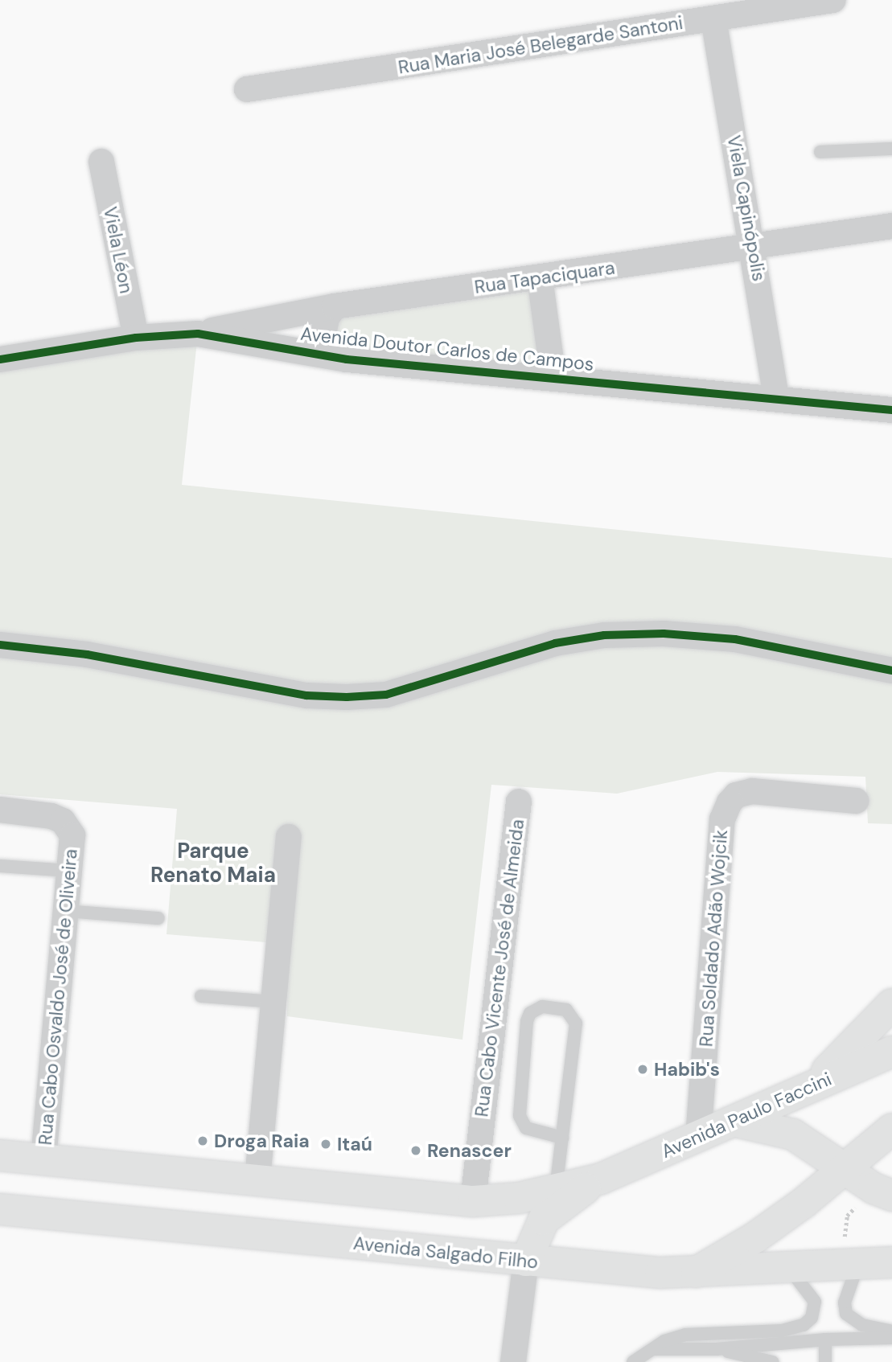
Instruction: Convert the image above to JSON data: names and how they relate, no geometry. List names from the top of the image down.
{
  "streets": {
    "main road": ["Avenida Paulo Faccini", "Avenida Salgado Filho"],
    "street": [
      "Rua Maria José Belegarde Santoni",
      "Viela Capinópolis",
      "Viela Léon",
      "Rua Tapaciquara",
      "Avenida Doutor Carlos de Campos",
      "Rua Soldado Adão Wojcik",
      "Rua Cabo Vicente José de Almeida",
      "Rua Cabo Osvaldo José de Oliveira"
    ]
  },
  "crossings": [
    ["Rua Maria José Belegarde Santoni", "Viela Capinópolis"],
    ["Viela Capinópolis", "Rua Tapaciquara"],
    ["Viela Capinópolis", "Avenida Doutor Carlos de Campos"],
    ["Viela Léon", "Avenida Doutor Carlos de Campos"],
    ["Rua Tapaciquara", "Avenida Doutor Carlos de Campos"],
    ["Rua Soldado Adão Wojcik", "Avenida Paulo Faccini"]
  ],
  "districts": ["Parque Renato Maia"],
  "places": [
    "Habib's",
    "Droga Raia",
    "Itaú",
    "Renascer"
  ]
}
